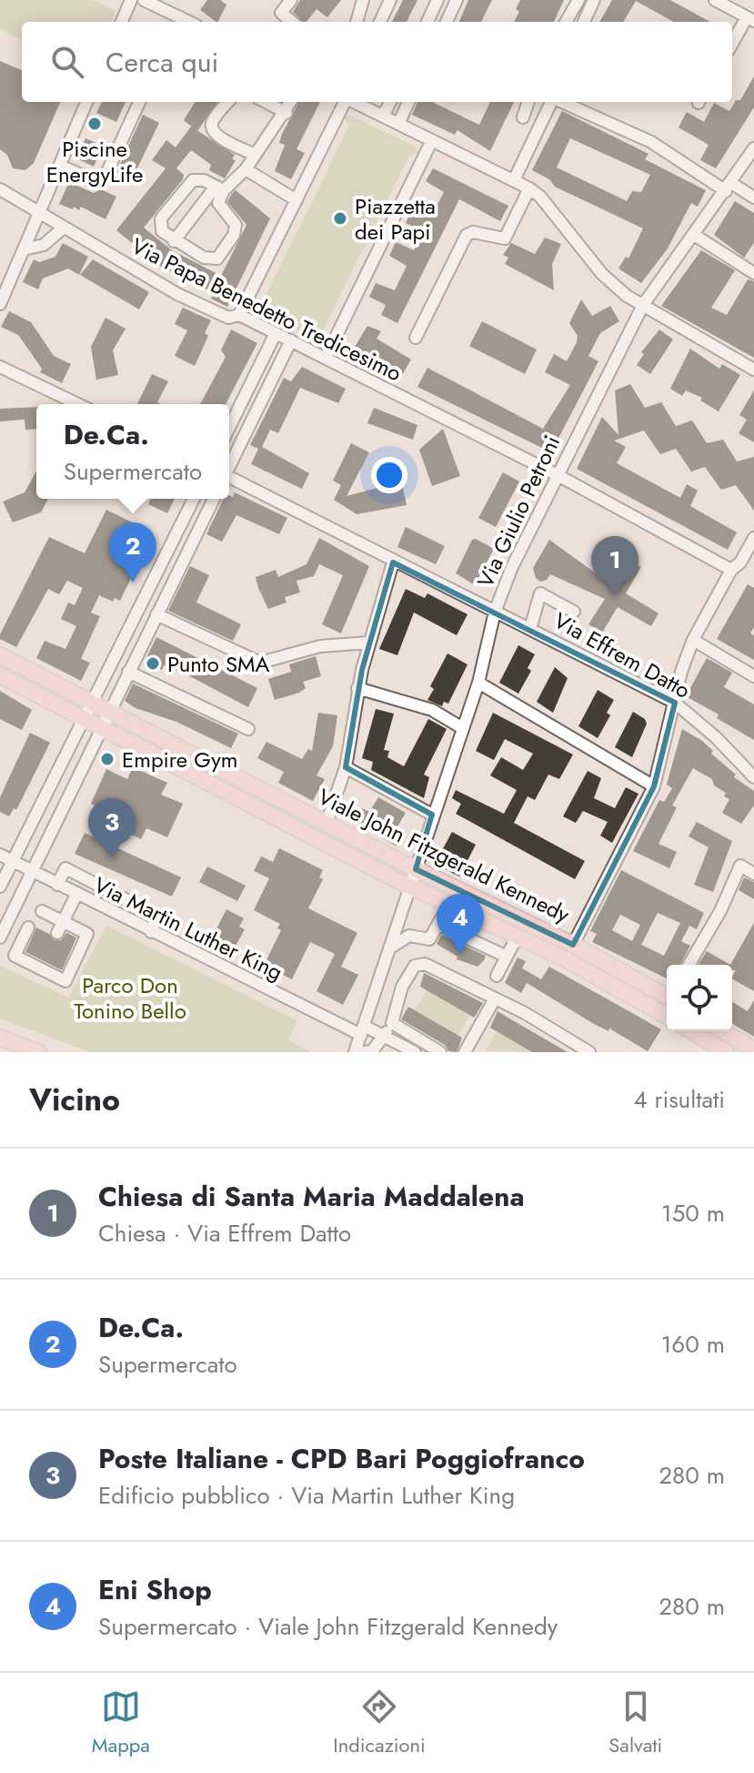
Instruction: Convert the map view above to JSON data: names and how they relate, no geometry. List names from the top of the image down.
{
  "streets": {
    "main road": ["Viale John Fitzgerald Kennedy"],
    "street": [
      "Via Papa Benedetto Tredicesimo",
      "Via Giulio Petroni",
      "Via Effrem Datto",
      "Via Martin Luther King"
    ]
  },
  "crossings": [
    ["Via Papa Benedetto Tredicesimo", "Via Giulio Petroni"],
    ["Via Giulio Petroni", "Via Effrem Datto"],
    ["Via Giulio Petroni", "Viale John Fitzgerald Kennedy"],
    ["Via Giulio Petroni", "Via Martin Luther King"]
  ],
  "parks": ["Parco Don Tonino Bello"],
  "places": [
    "Piscine EnergyLife",
    "Piazzetta dei Papi",
    "Punto SMA",
    "Empire Gym"
  ],
  "page": {
    "search": "Cerca qui",
    "popup": ["De.Ca.", "Supermercato"],
    "pins": [
      "2",
      "1",
      "3",
      "4"
    ],
    "heading": ["Vicino", "4 risultati"],
    "list": [
      {
        "mark": "1",
        "name": "Chiesa di Santa Maria Maddalena",
        "note": "Chiesa · Via Effrem Datto",
        "value": "150 m"
      },
      {
        "mark": "2",
        "name": "De.Ca.",
        "note": "Supermercato",
        "value": "160 m"
      },
      {
        "mark": "3",
        "name": "Poste Italiane - CPD Bari Poggiofranco",
        "note": "Edificio pubblico · Via Martin Luther King",
        "value": "280 m"
      },
      {
        "mark": "4",
        "name": "Eni Shop",
        "note": "Supermercato · Viale John Fitzgerald Kennedy",
        "value": "280 m"
      }
    ],
    "nav": ["Mappa", "Indicazioni", "Salvati"]
  }
}
